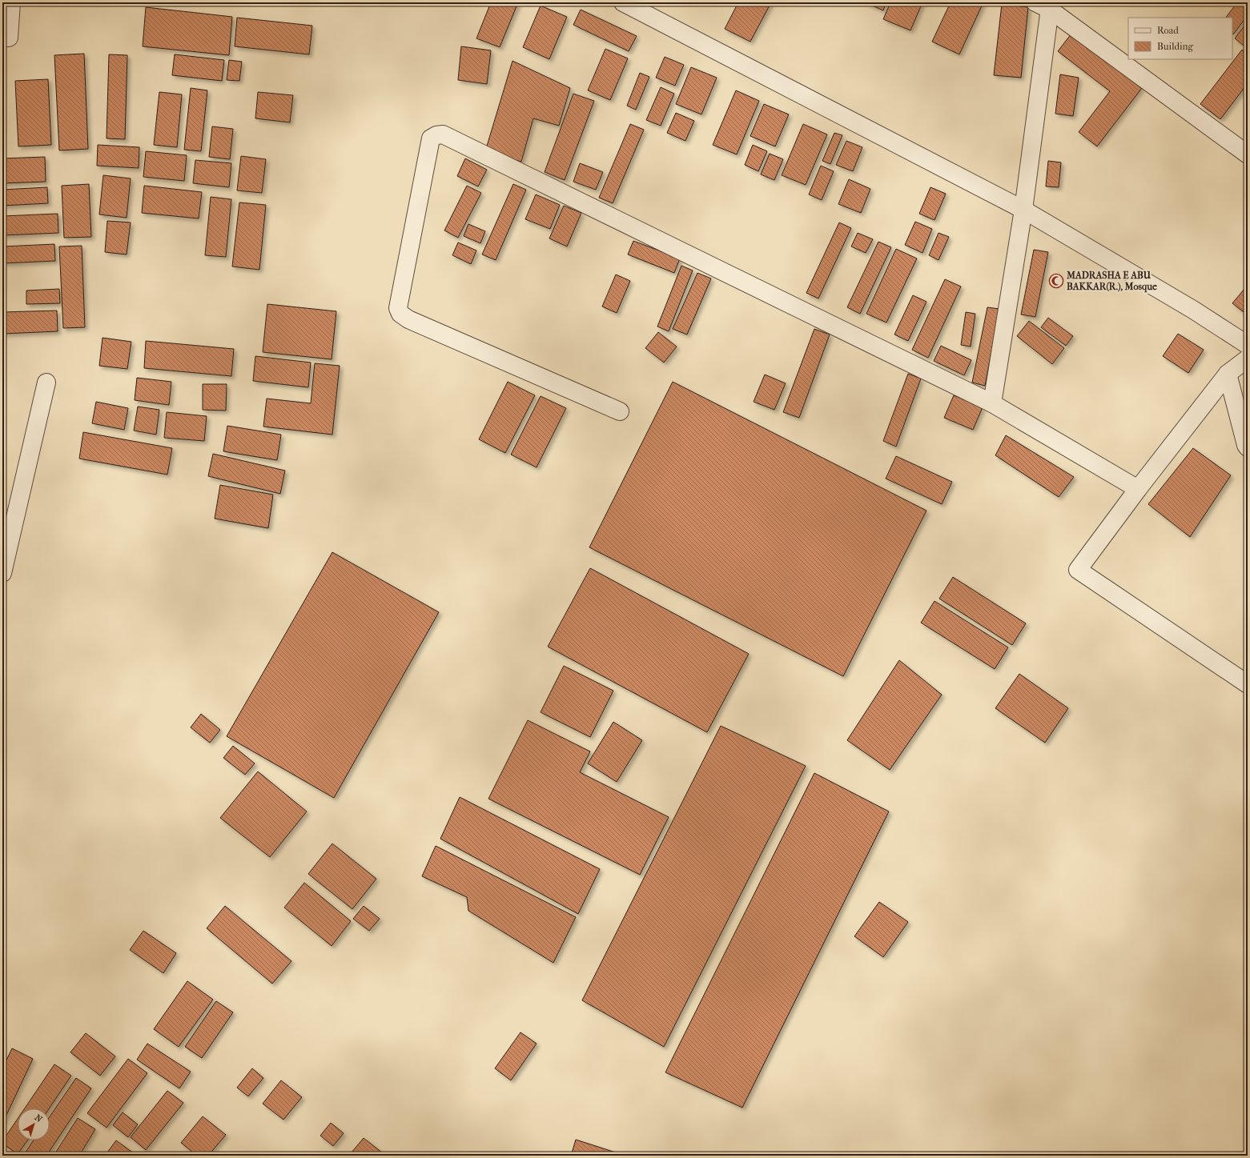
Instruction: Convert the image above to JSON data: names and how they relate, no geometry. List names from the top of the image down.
{
  "places": {
    "mosque": ["MADRASHA E ABU BAKKAR(R.), Mosque"]
  },
  "legend": ["Road", "Building"],
  "north": "top right"
}
